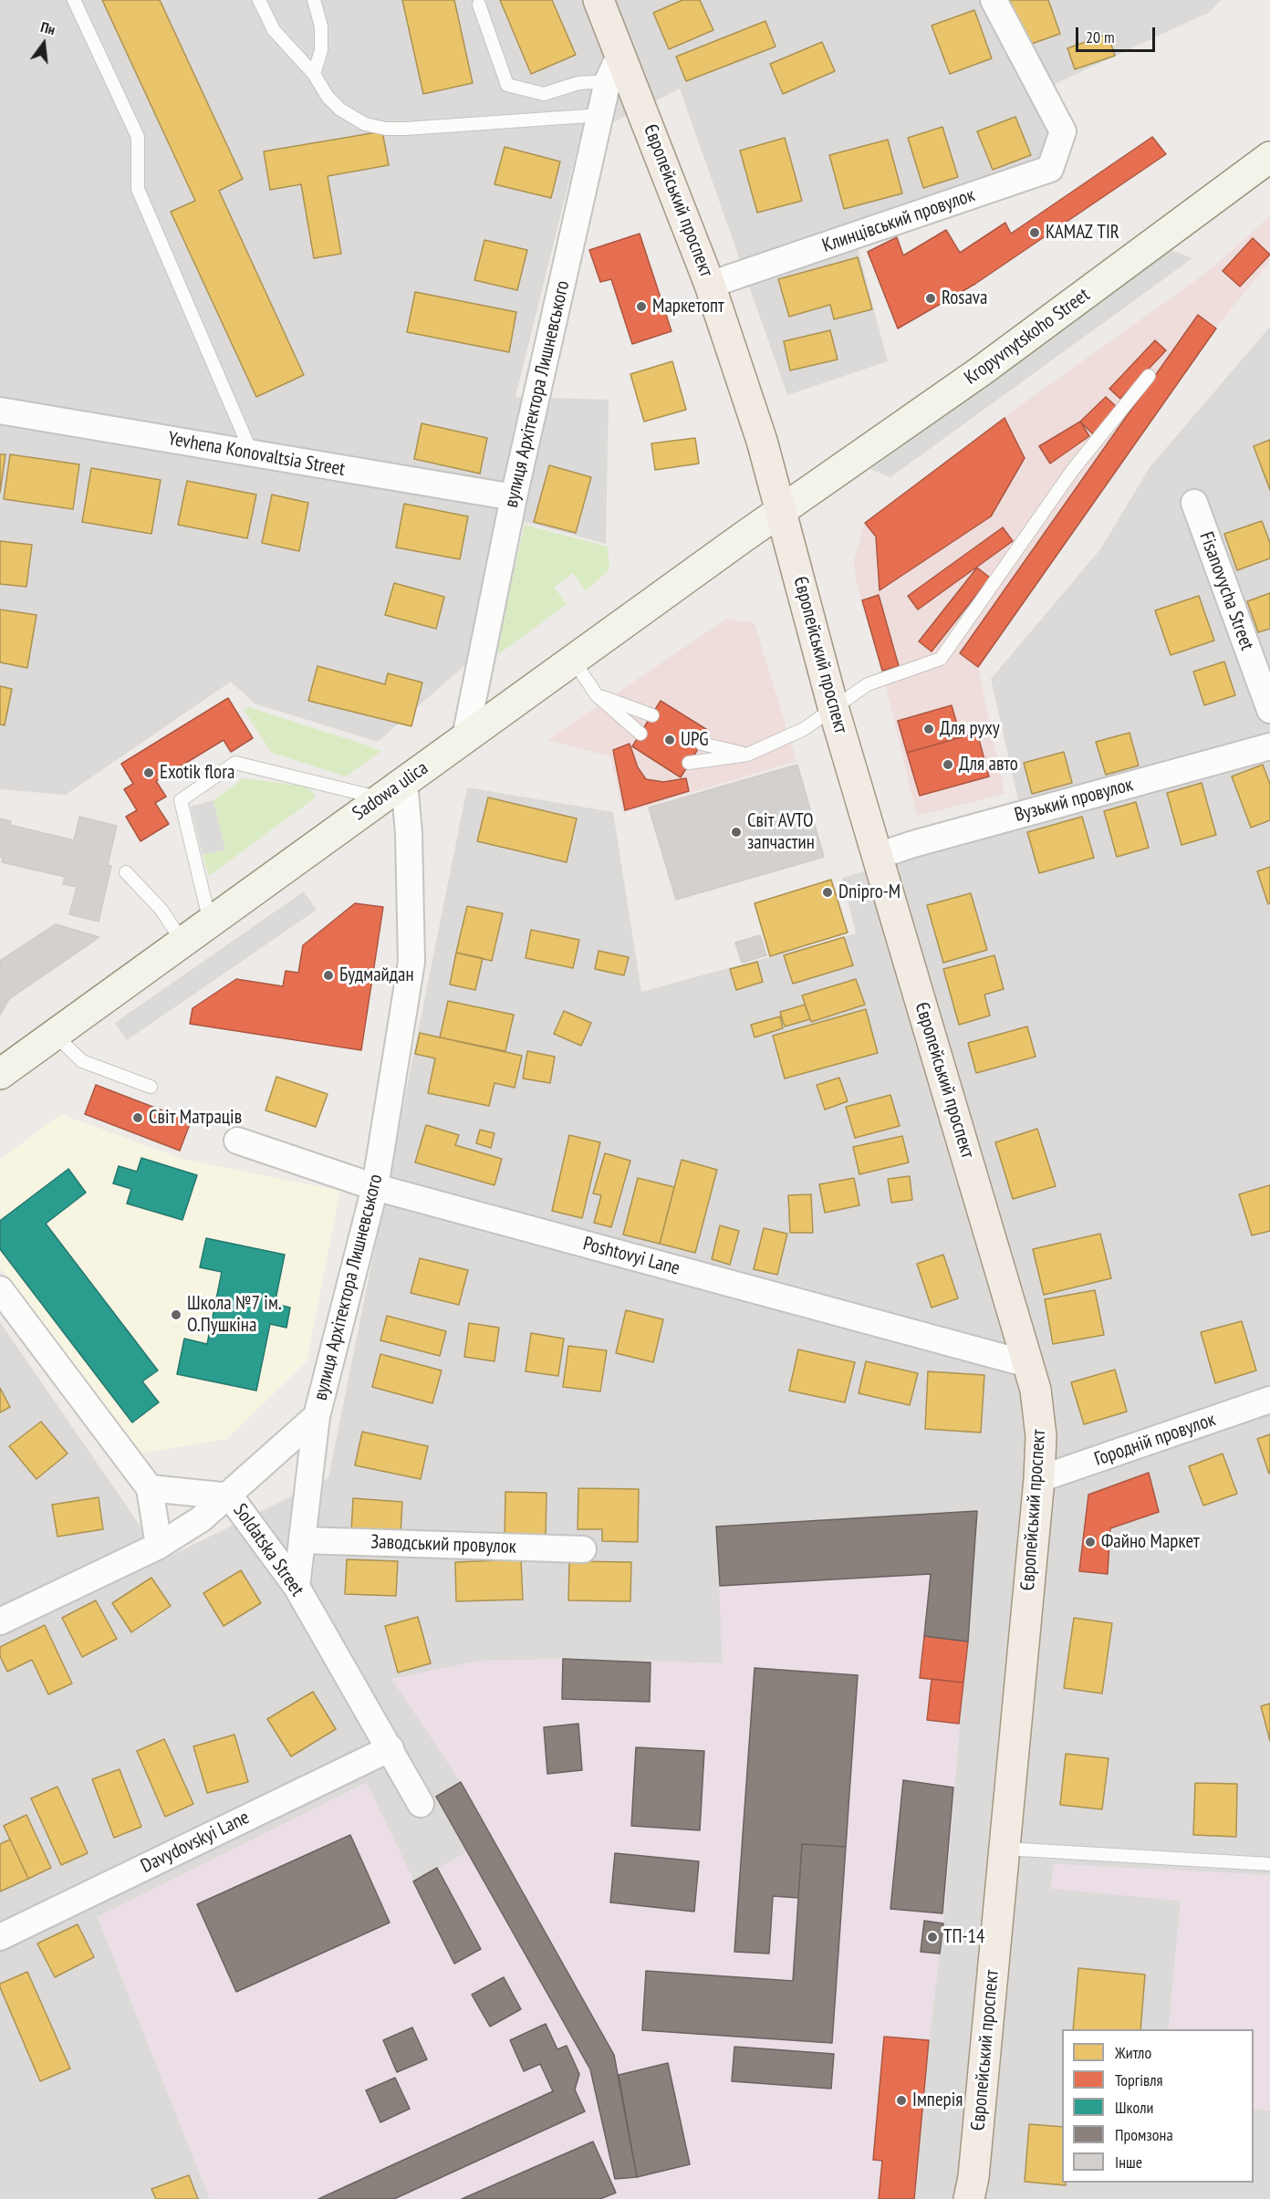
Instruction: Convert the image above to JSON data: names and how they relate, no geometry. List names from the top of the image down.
{
  "streets": {
    "main road": ["Європейський проспект", "Kropyvnytskoho Street", "Sadowa ulica"],
    "street": [
      "Клинцівський провулок",
      "вулиця Архітектора Лишневського",
      "Yevhena Konovaltsia Street",
      "Fisanovycha Street",
      "Вузький провулок",
      "Poshtovyi Lane",
      "Городній провулок",
      "Заводський провулок",
      "Soldatska Street",
      "Davydovskyi Lane"
    ]
  },
  "crossings": [
    ["Європейський проспект", "Клинцівський провулок"],
    ["Європейський проспект", "Kropyvnytskoho Street"],
    ["Європейський проспект", "вулиця Архітектора Лишневського"],
    ["Європейський проспект", "Sadowa ulica"],
    ["Європейський проспект", "Вузький провулок"],
    ["Європейський проспект", "Poshtovyi Lane"],
    ["Європейський проспект", "Городній провулок"],
    ["Kropyvnytskoho Street", "Sadowa ulica"],
    ["вулиця Архітектора Лишневського", "Yevhena Konovaltsia Street"],
    ["вулиця Архітектора Лишневського", "Sadowa ulica"],
    ["вулиця Архітектора Лишневського", "Poshtovyi Lane"],
    ["вулиця Архітектора Лишневського", "Soldatska Street"],
    ["Soldatska Street", "Davydovskyi Lane"]
  ],
  "places": [
    "KAMAZ TIR",
    "Rosava",
    "Маркетопт",
    "Для руху",
    "UPG",
    "Для авто",
    "Exotik flora",
    "Світ AVTO запчастин",
    "Dnipro-M",
    "Будмайдан",
    "Світ Матраців",
    "Школа №7 ім. О.Пушкіна",
    "Файно Маркет",
    "ТП-14",
    "Імперія"
  ],
  "legend": [
    "Житло",
    "Торгівля",
    "Школи",
    "Промзона",
    "Інше"
  ],
  "scale_bar": "20 m",
  "north": "top"
}
